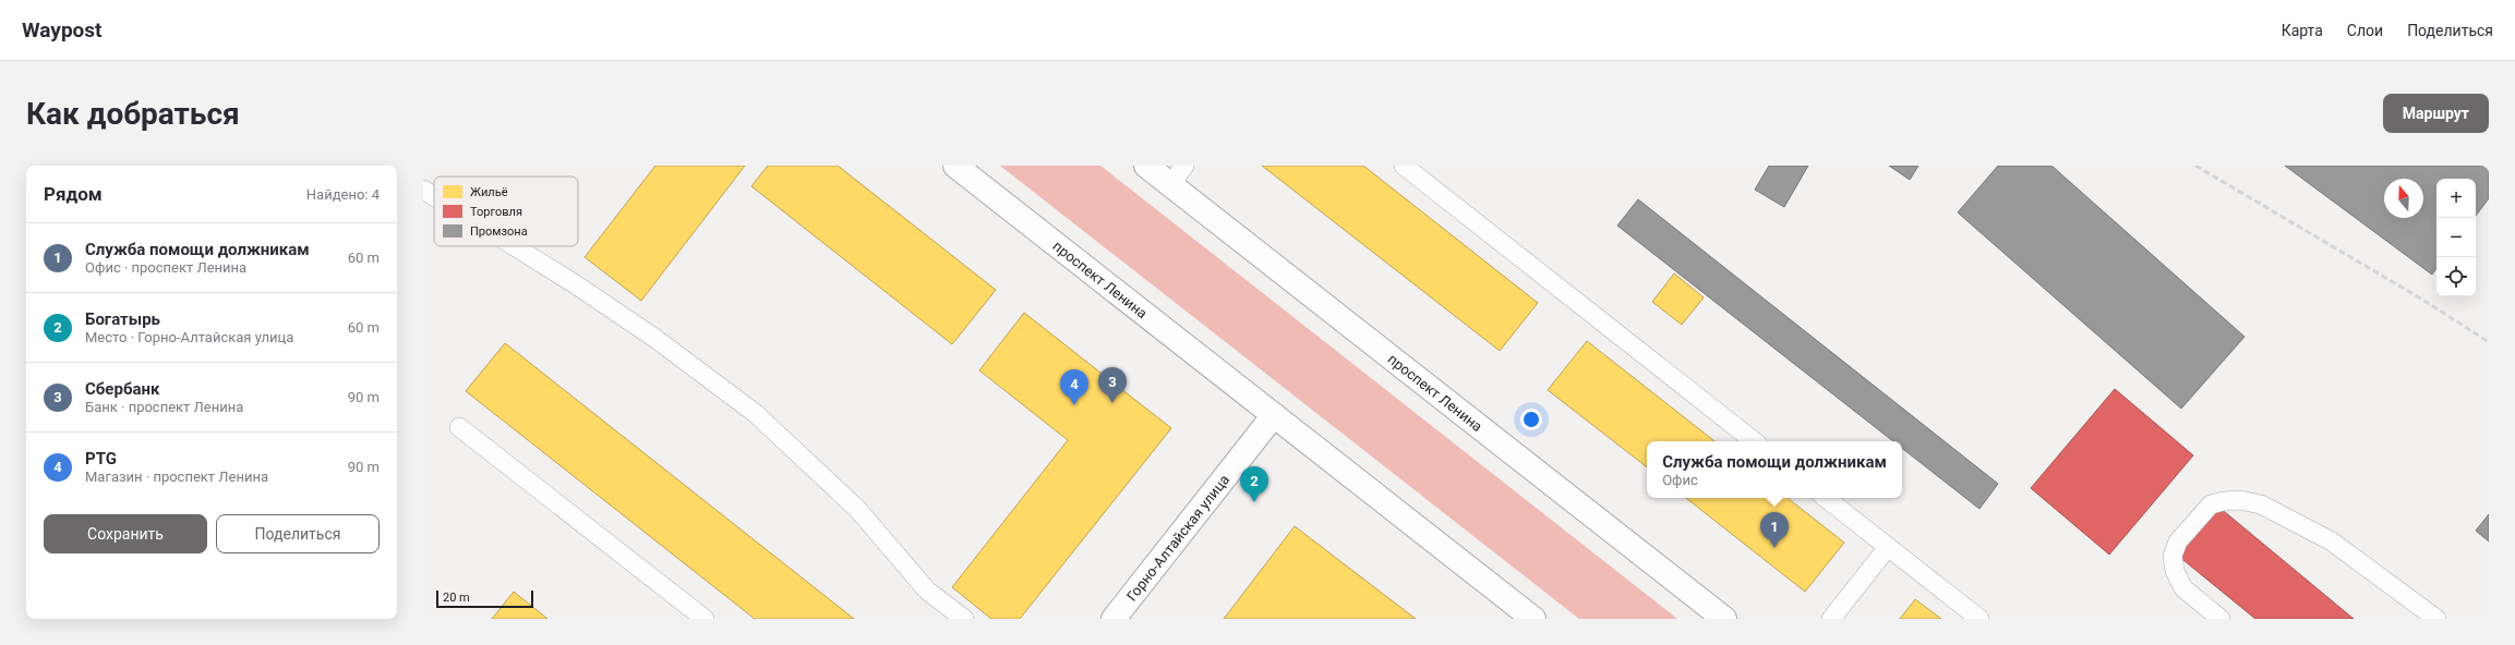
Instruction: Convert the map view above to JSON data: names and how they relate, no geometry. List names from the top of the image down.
{
  "streets": {
    "main road": ["проспект Ленина", "Горно-Алтайская улица"]
  },
  "crossings": [
    ["проспект Ленина", "Горно-Алтайская улица"]
  ],
  "legend": ["Жильё", "Торговля", "Промзона"],
  "scale_bar": "20 m",
  "north": "top",
  "page": {
    "header": "Waypost",
    "nav": ["Карта", "Слои", "Поделиться"],
    "buttons": [
      "Маршрут",
      ["Сохранить", "Поделиться"]
    ],
    "title": "Как добраться",
    "heading": ["Рядом", "Найдено: 4"],
    "map_buttons": ["+", "−"],
    "list": [
      {
        "mark": "1",
        "name": "Служба помощи должникам",
        "note": "Офис · проспект Ленина",
        "value": "60 m"
      },
      {
        "mark": "2",
        "name": "Богатырь",
        "note": "Место · Горно-Алтайская улица",
        "value": "60 m"
      },
      {
        "mark": "3",
        "name": "Сбербанк",
        "note": "Банк · проспект Ленина",
        "value": "90 m"
      },
      {
        "mark": "4",
        "name": "PTG",
        "note": "Магазин · проспект Ленина",
        "value": "90 m"
      }
    ],
    "pins": [
      "3",
      "4",
      "2",
      "1"
    ],
    "popup": ["Служба помощи должникам", "Офис"],
    "scale": "20 m"
  }
}
